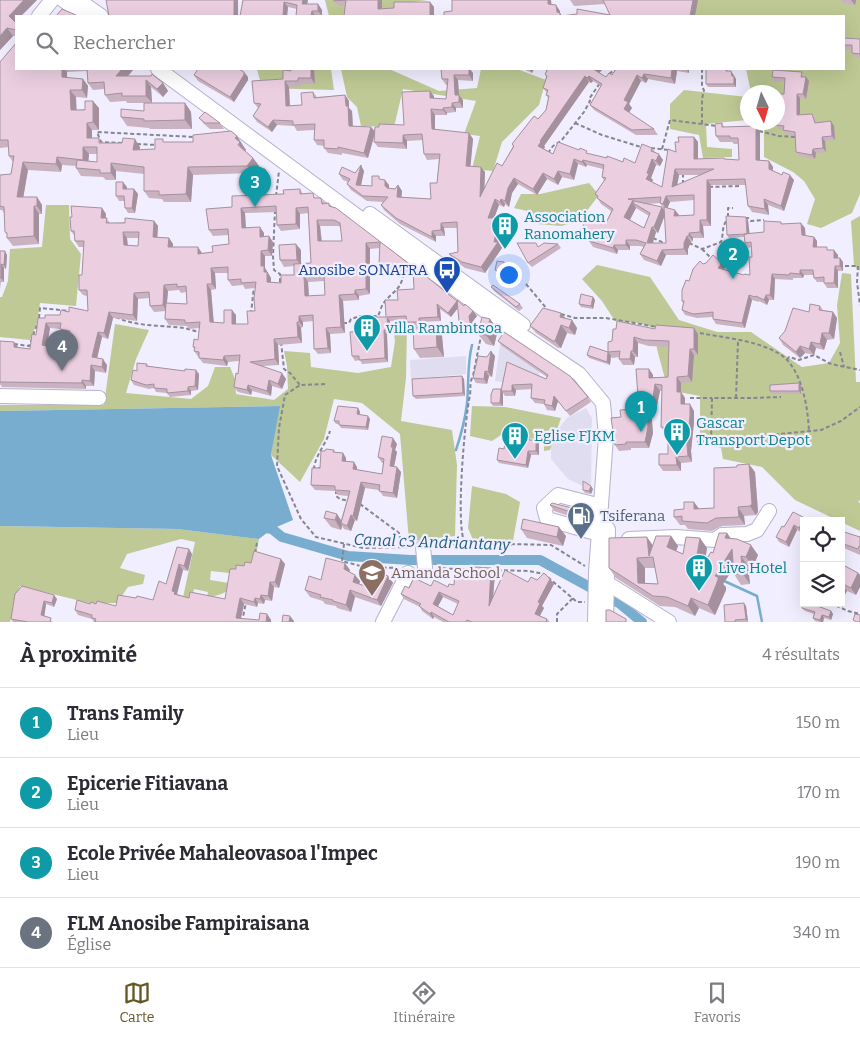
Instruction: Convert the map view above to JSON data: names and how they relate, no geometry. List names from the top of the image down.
{
  "water": ["Canal c3 Andriantany"],
  "places": {
    "building": [
      "Association Ranomahery",
      "villa Rambintsoa",
      "Gascar Transport Depot",
      "Eglise FJKM",
      "Live Hotel"
    ],
    "bus stop": ["Anosibe SONATRA"],
    "fuel station": ["Tsiferana"],
    "school or university": ["Amanda School"]
  },
  "north": "bottom",
  "page": {
    "search": "Rechercher",
    "pins": [
      "3",
      "2",
      "4",
      "1"
    ],
    "heading": ["À proximité", "4 résultats"],
    "list": [
      {
        "mark": "1",
        "name": "Trans Family",
        "note": "Lieu",
        "value": "150 m"
      },
      {
        "mark": "2",
        "name": "Epicerie Fitiavana",
        "note": "Lieu",
        "value": "170 m"
      },
      {
        "mark": "3",
        "name": "Ecole Privée Mahaleovasoa l'Impec",
        "note": "Lieu",
        "value": "190 m"
      },
      {
        "mark": "4",
        "name": "FLM Anosibe Fampiraisana",
        "note": "Église",
        "value": "340 m"
      }
    ],
    "nav": ["Carte", "Itinéraire", "Favoris"]
  }
}
